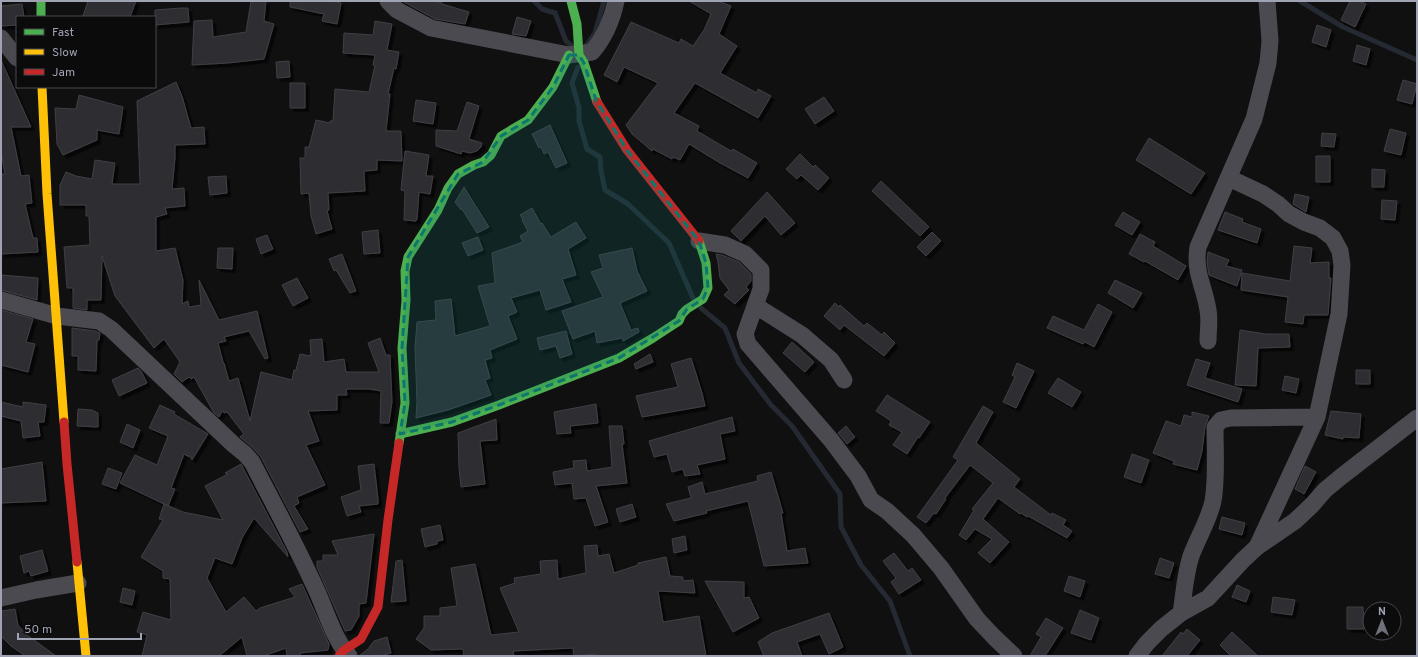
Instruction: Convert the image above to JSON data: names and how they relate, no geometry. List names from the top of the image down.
{
  "legend": ["Fast", "Slow", "Jam"],
  "scale_bar": "50 m",
  "north": "top"
}
